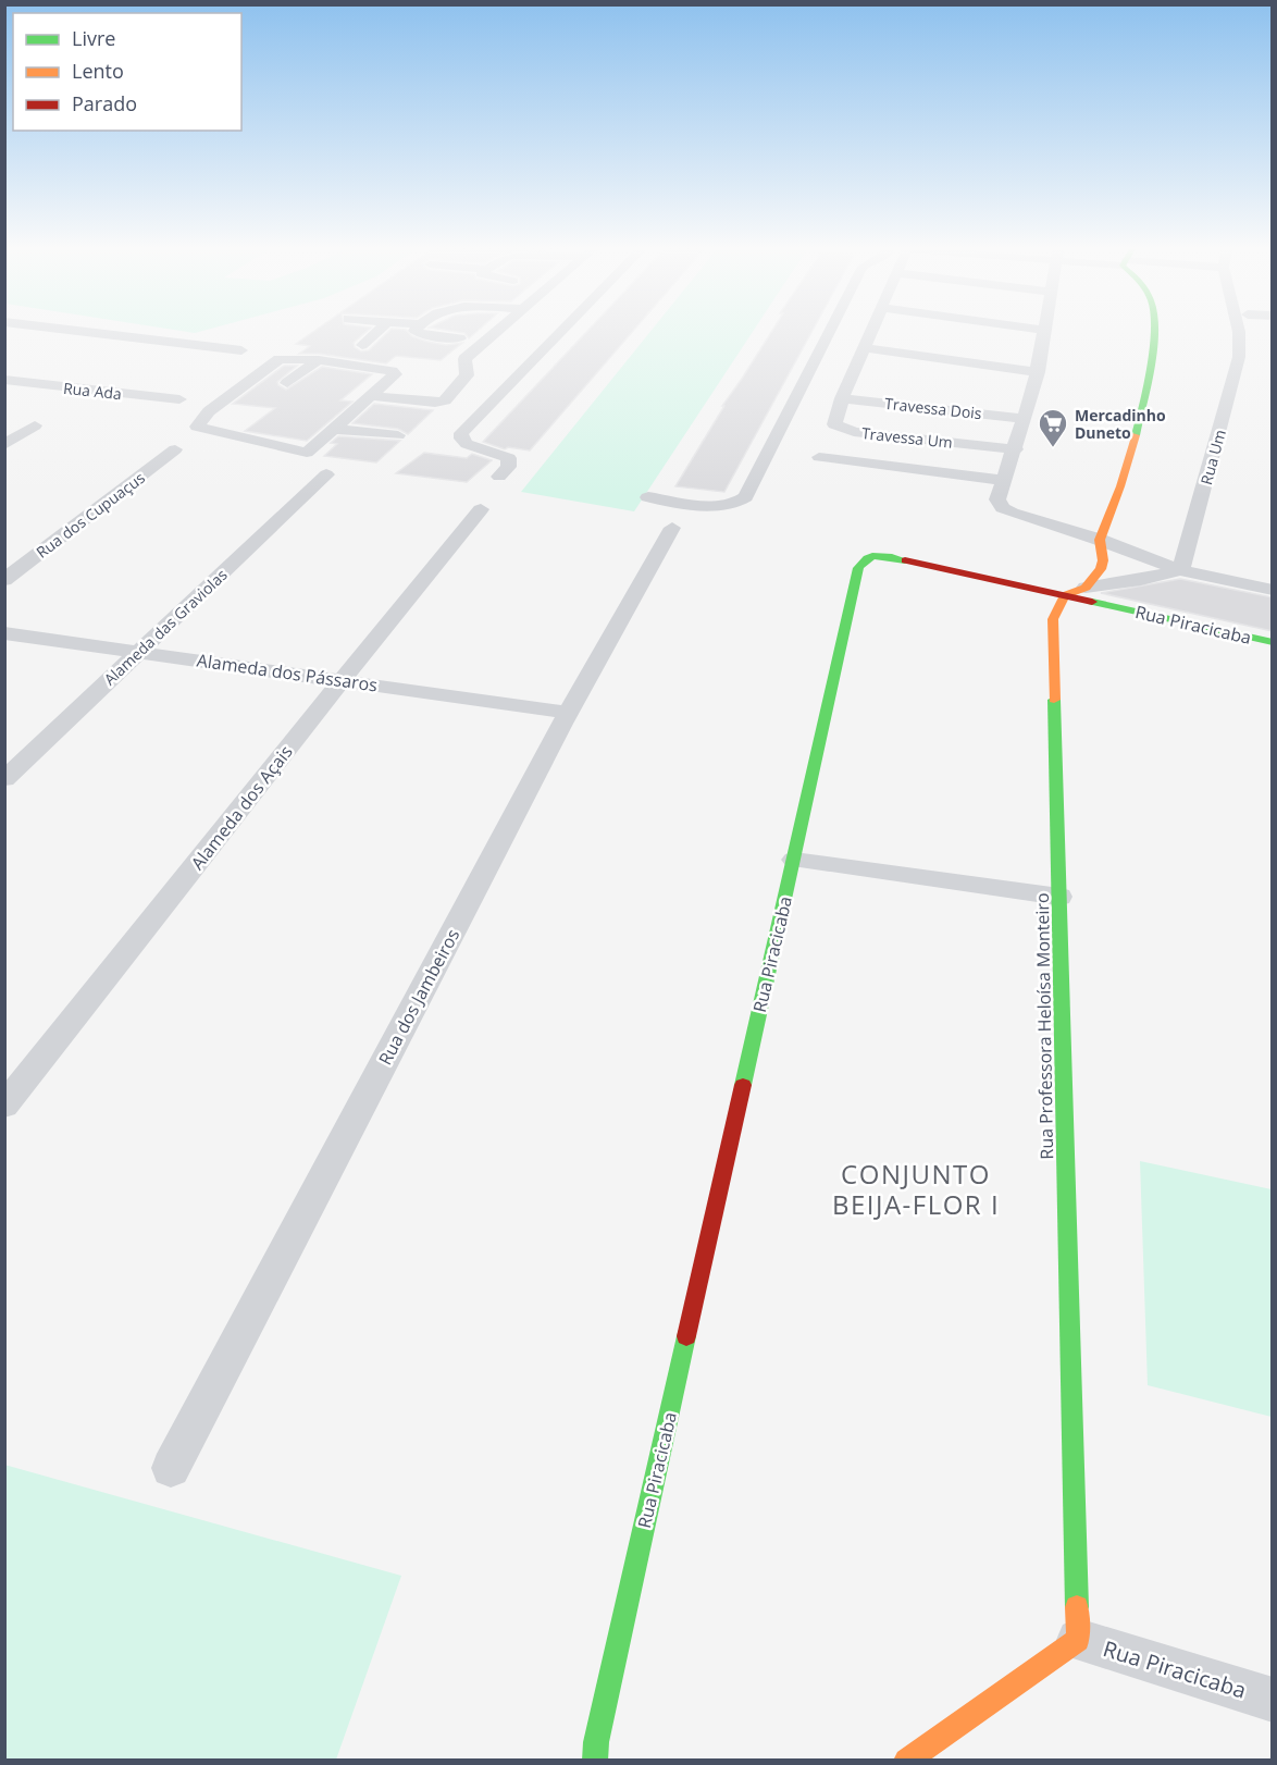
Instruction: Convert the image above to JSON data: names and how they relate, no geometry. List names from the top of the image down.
{
  "streets": {
    "street": [
      "Rua Ada",
      "Travessa Dois",
      "Travessa Um",
      "Rua Um",
      "Rua dos Cupuaçus",
      "Rua Piracicaba",
      "Alameda das Graviolas",
      "Alameda dos Pássaros",
      "Alameda dos Açais",
      "Rua dos Jambeiros",
      "Rua Professora Heloísa Monteiro"
    ]
  },
  "crossings": [
    ["Travessa Dois", "Travessa Um"],
    ["Rua Piracicaba", "Rua Professora Heloísa Monteiro"],
    ["Alameda das Graviolas", "Alameda dos Pássaros"],
    ["Alameda dos Pássaros", "Alameda dos Açais"],
    ["Alameda dos Pássaros", "Rua dos Jambeiros"]
  ],
  "districts": ["CONJUNTO BEIJA-FLOR I"],
  "places": {
    "supermarket": ["Mercadinho Duneto"]
  },
  "legend": ["Livre", "Lento", "Parado"]
}
